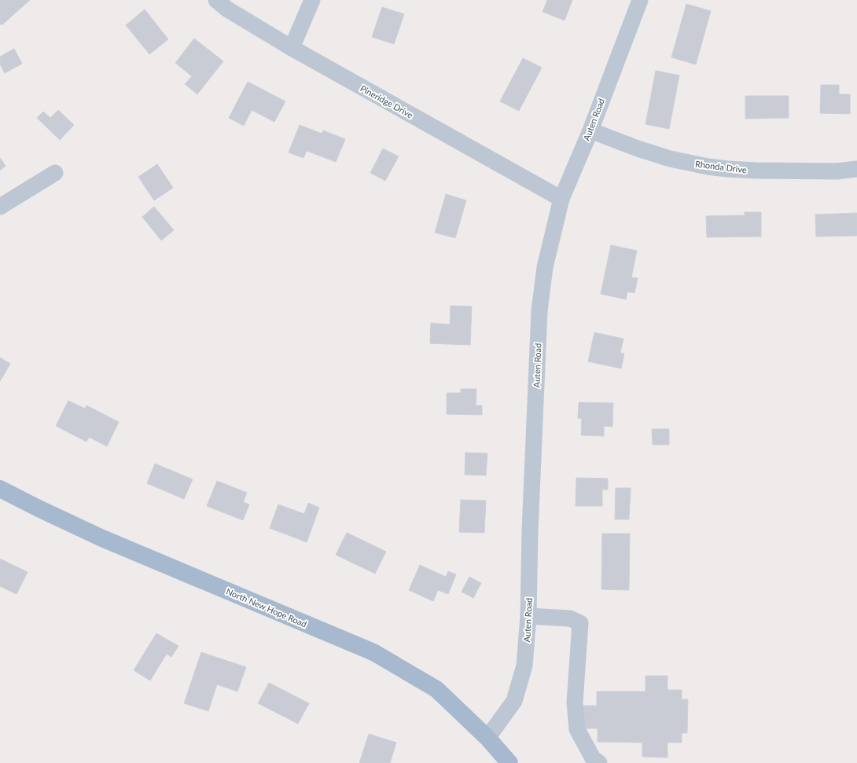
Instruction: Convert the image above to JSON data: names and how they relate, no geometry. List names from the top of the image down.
{
  "streets": {
    "main road": ["North New Hope Road"],
    "street": ["Pineridge Drive", "Auten Road", "Rhonda Drive"]
  },
  "crossings": [
    ["Pineridge Drive", "Auten Road"],
    ["Auten Road", "Rhonda Drive"],
    ["Auten Road", "North New Hope Road"]
  ]
}
